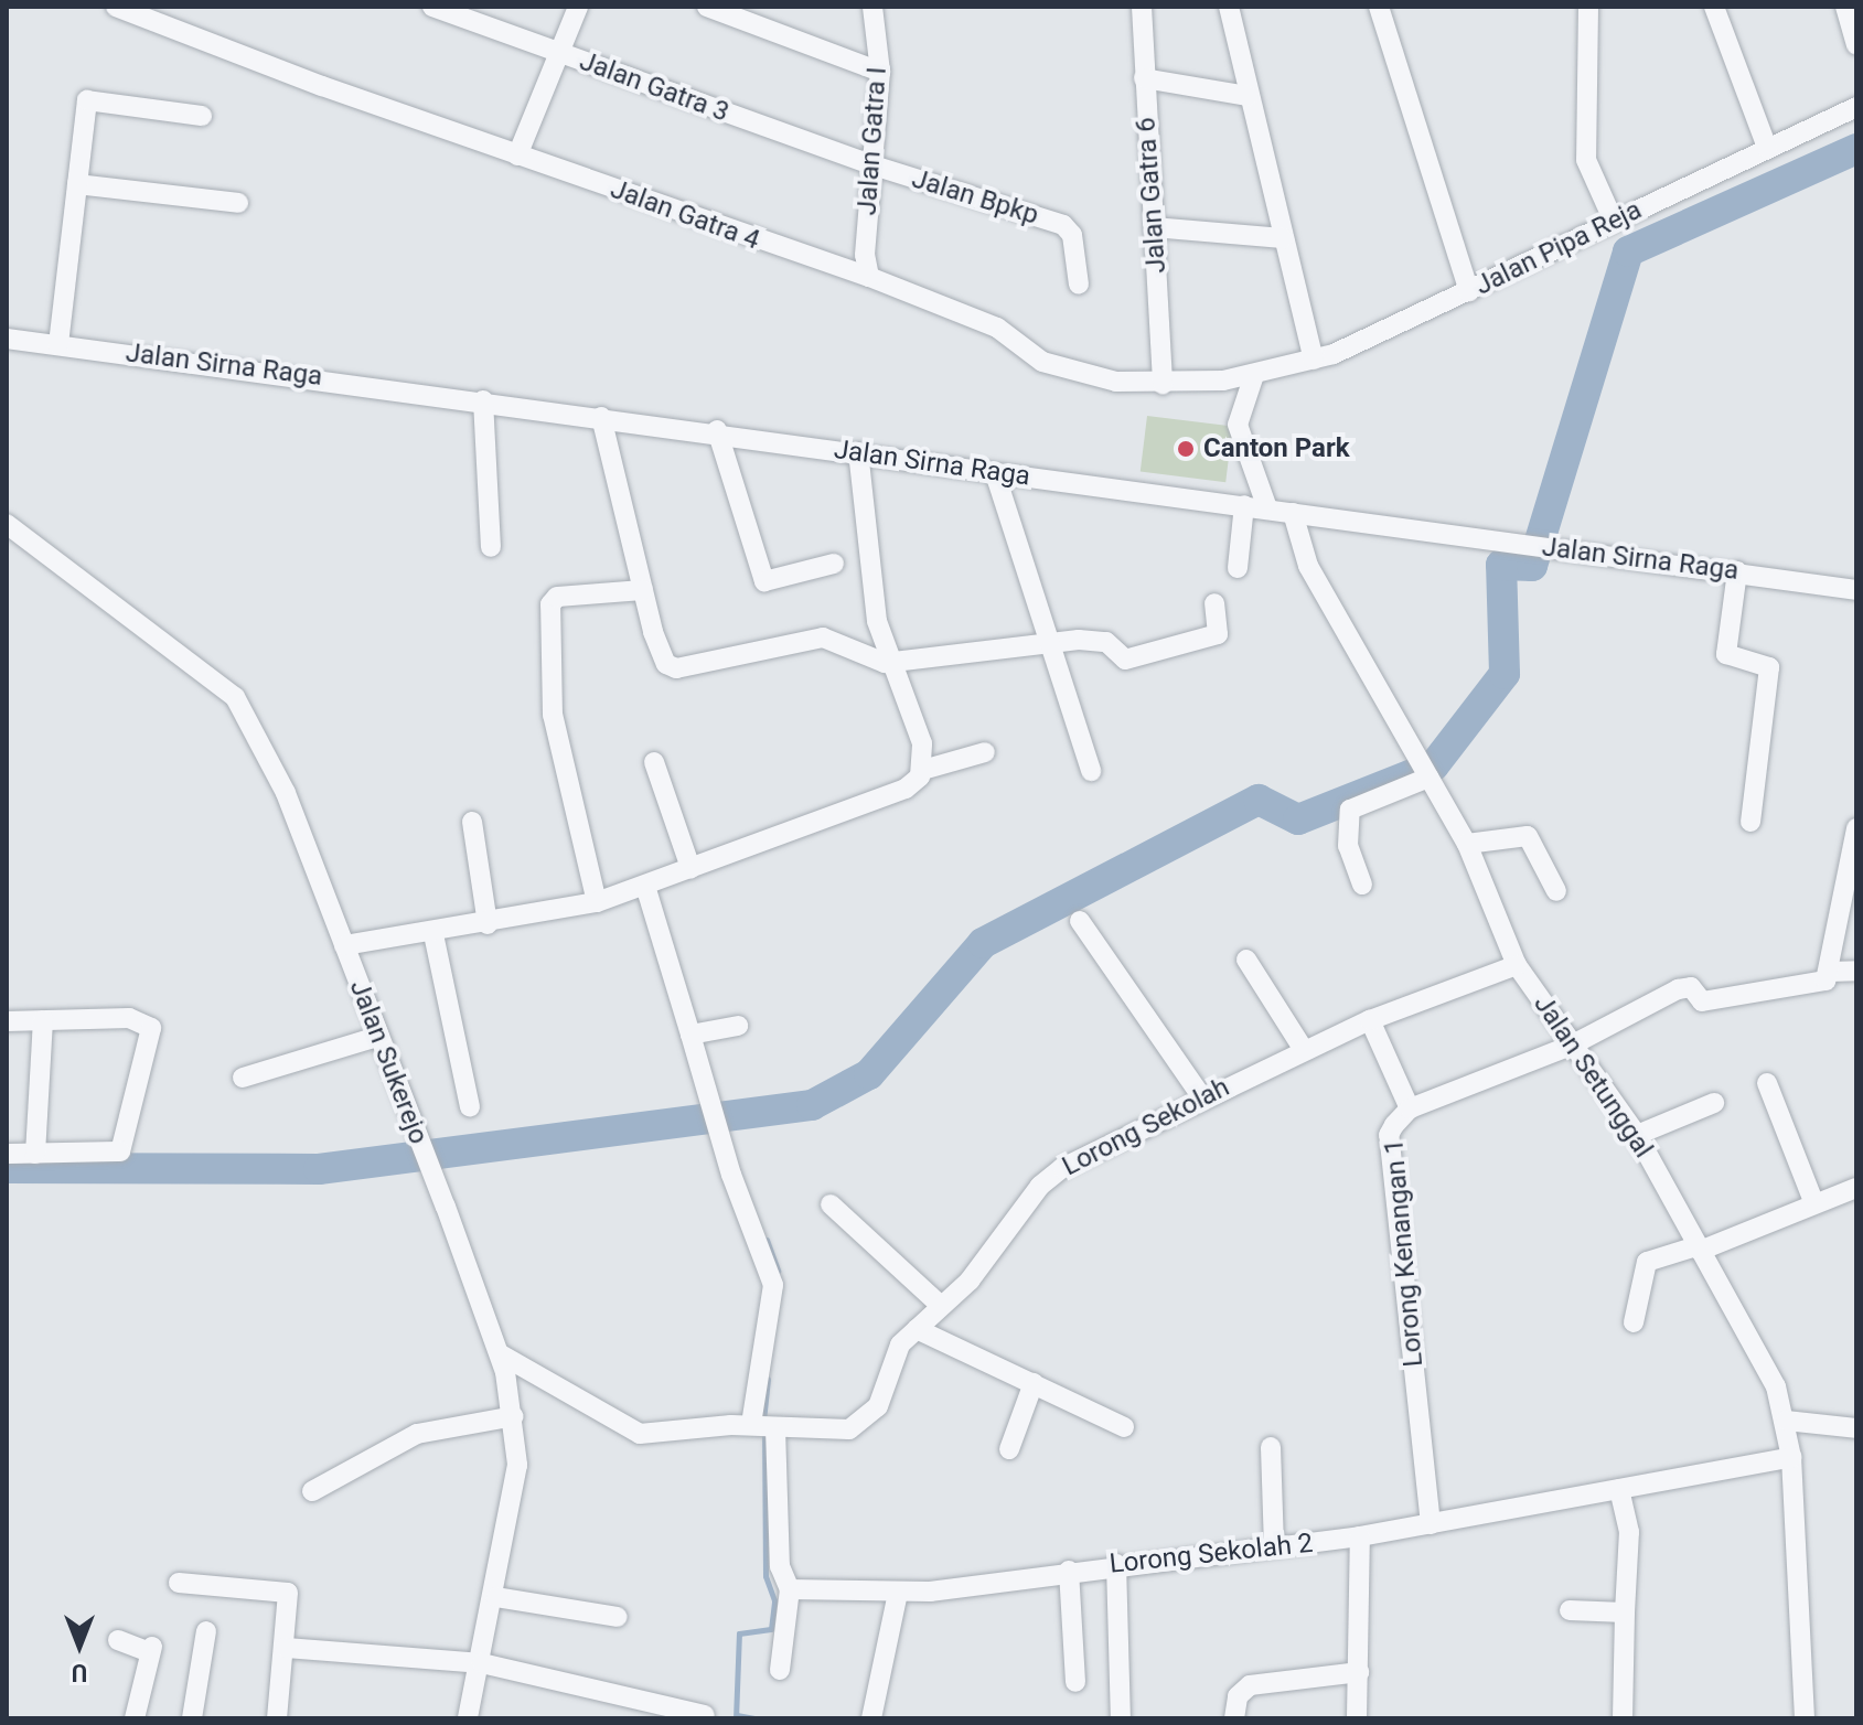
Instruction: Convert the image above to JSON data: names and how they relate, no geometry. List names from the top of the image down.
{
  "streets": {
    "street": [
      "Jalan Gatra 3",
      "Jalan Gatra I",
      "Jalan Gatra 6",
      "Jalan Bpkp",
      "Jalan Gatra 4",
      "Jalan Pipa Reja",
      "Jalan Sirna Raga",
      "Jalan Sukerejo",
      "Jalan Setunggal",
      "Lorong Sekolah",
      "Lorong Kenangan 1",
      "Lorong Sekolah 2"
    ]
  },
  "crossings": [
    ["Jalan Gatra 3", "Jalan Gatra I"],
    ["Jalan Gatra 3", "Jalan Bpkp"],
    ["Jalan Gatra I", "Jalan Bpkp"],
    ["Jalan Gatra I", "Jalan Gatra 4"],
    ["Jalan Gatra 6", "Jalan Gatra 4"],
    ["Jalan Gatra 4", "Jalan Pipa Reja"],
    ["Jalan Sirna Raga", "Jalan Setunggal"],
    ["Jalan Sukerejo", "Lorong Sekolah"],
    ["Jalan Setunggal", "Lorong Sekolah"],
    ["Jalan Setunggal", "Lorong Kenangan 1"],
    ["Jalan Setunggal", "Lorong Sekolah 2"],
    ["Lorong Kenangan 1", "Lorong Sekolah 2"]
  ],
  "places": ["Canton Park"],
  "north": "bottom"
}
